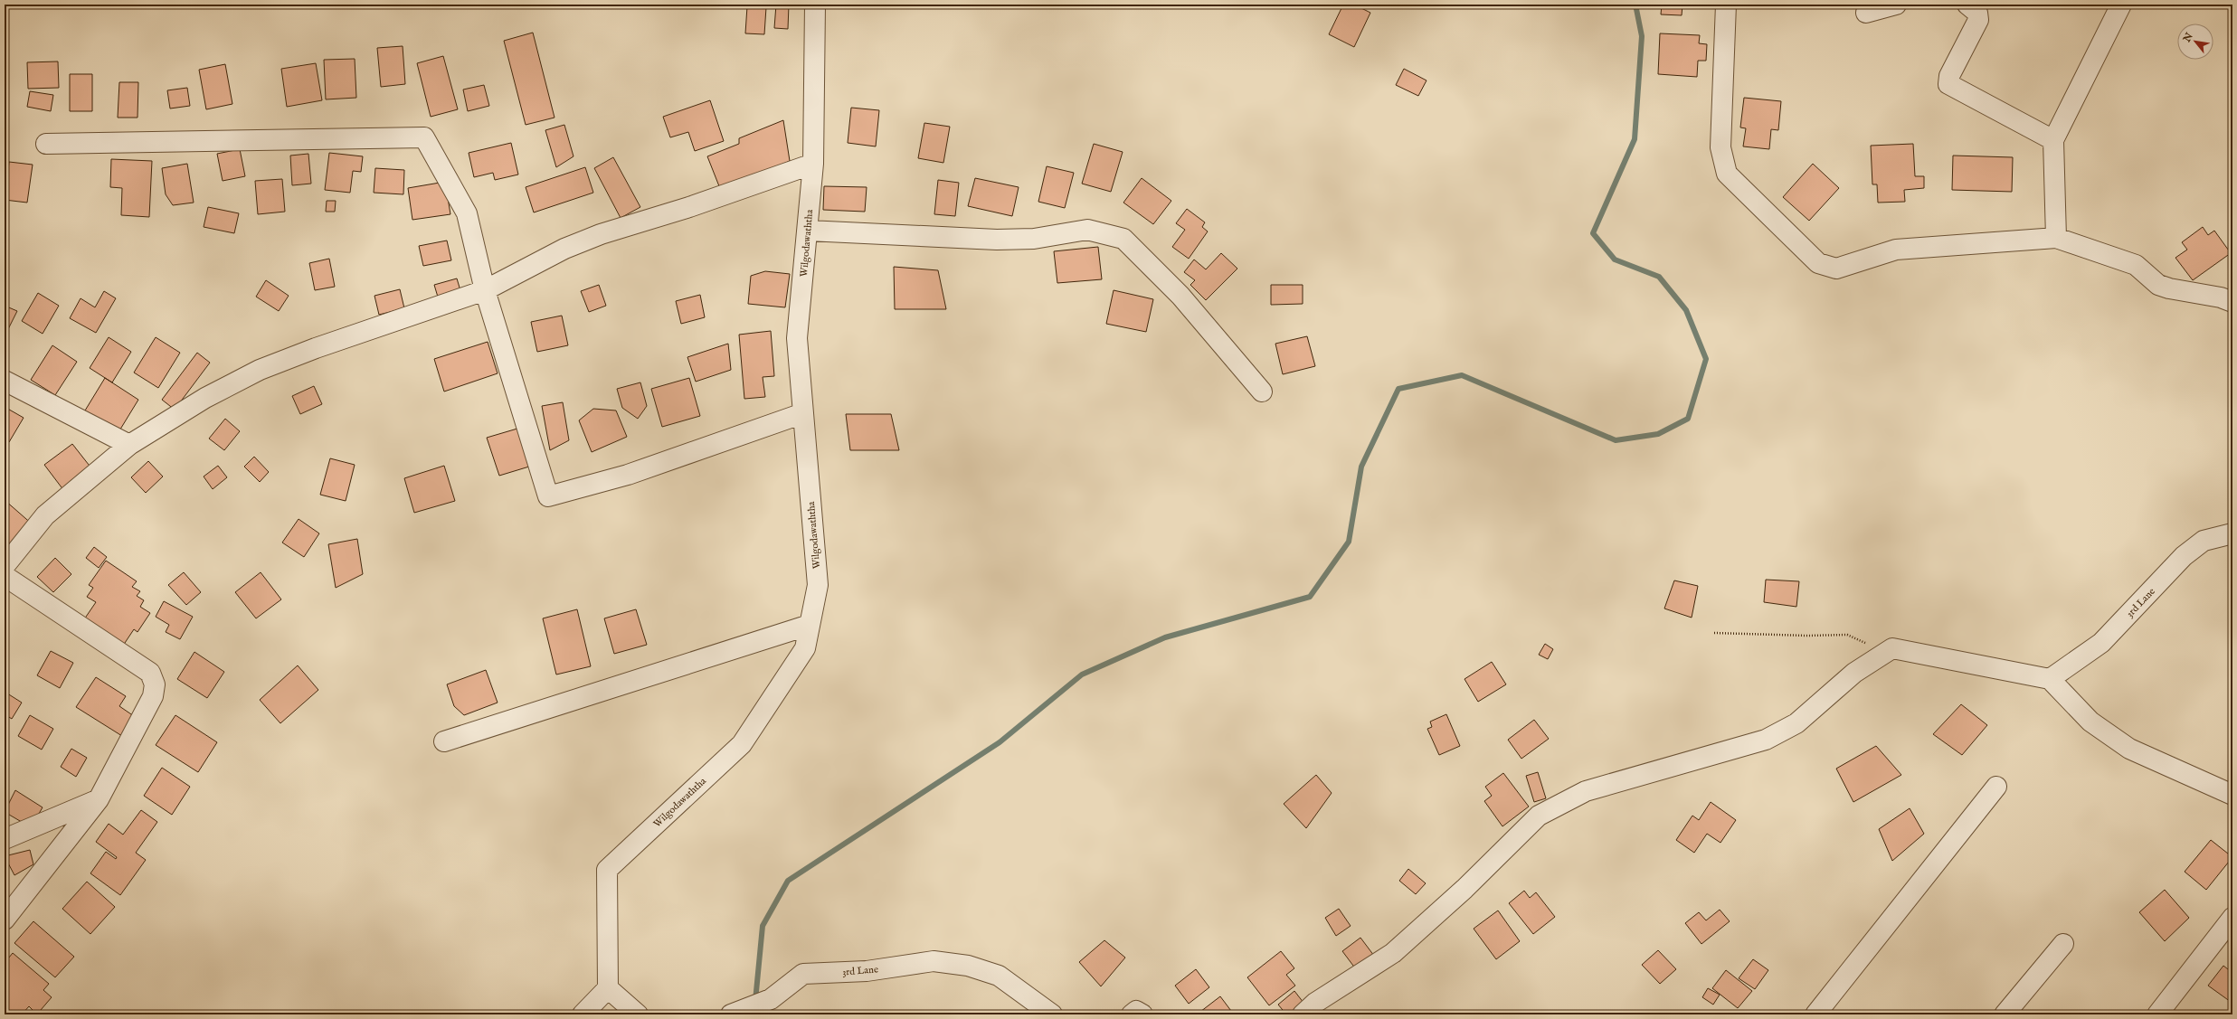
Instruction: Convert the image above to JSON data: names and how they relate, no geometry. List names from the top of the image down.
{
  "streets": {
    "street": ["Wilgodawaththa", "3rd Lane"]
  },
  "north": "top left"
}
